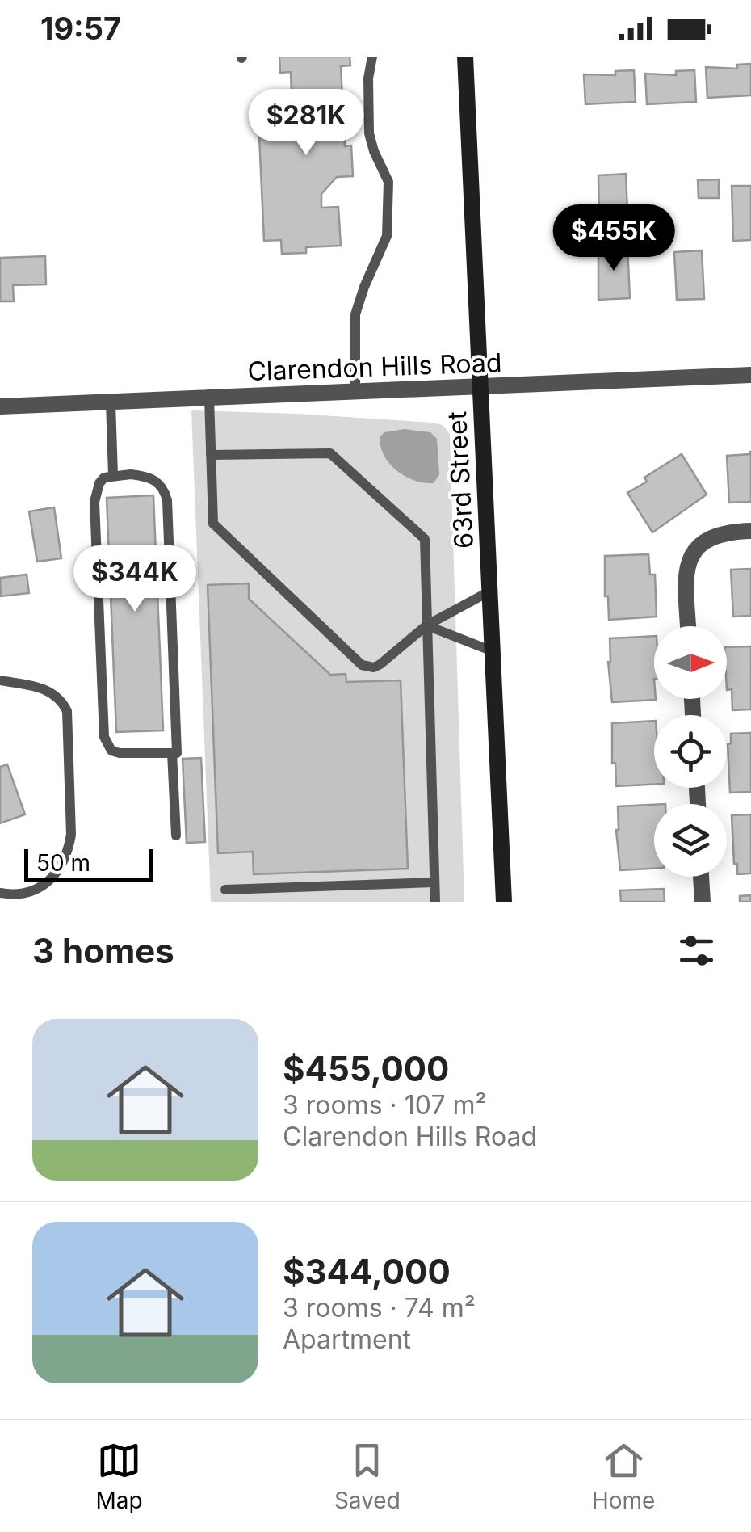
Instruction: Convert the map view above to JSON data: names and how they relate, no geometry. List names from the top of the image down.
{
  "streets": {
    "main road": ["63rd Street"],
    "street": ["Clarendon Hills Road"]
  },
  "crossings": [
    ["Clarendon Hills Road", "63rd Street"]
  ],
  "scale_bar": "50 m",
  "north": "right",
  "page": {
    "status": "19:57",
    "price": ["$281K", "$455K", "$344K"],
    "scale": "50 m",
    "heading": "3 homes",
    "list": [
      {
        "name": "$455,000",
        "note": "3 rooms · 107 m² · Clarendon Hills Road"
      },
      {
        "name": "$344,000",
        "note": "3 rooms · 74 m² · Apartment"
      }
    ],
    "tabs": ["Map", "Saved", "Home"]
  }
}
